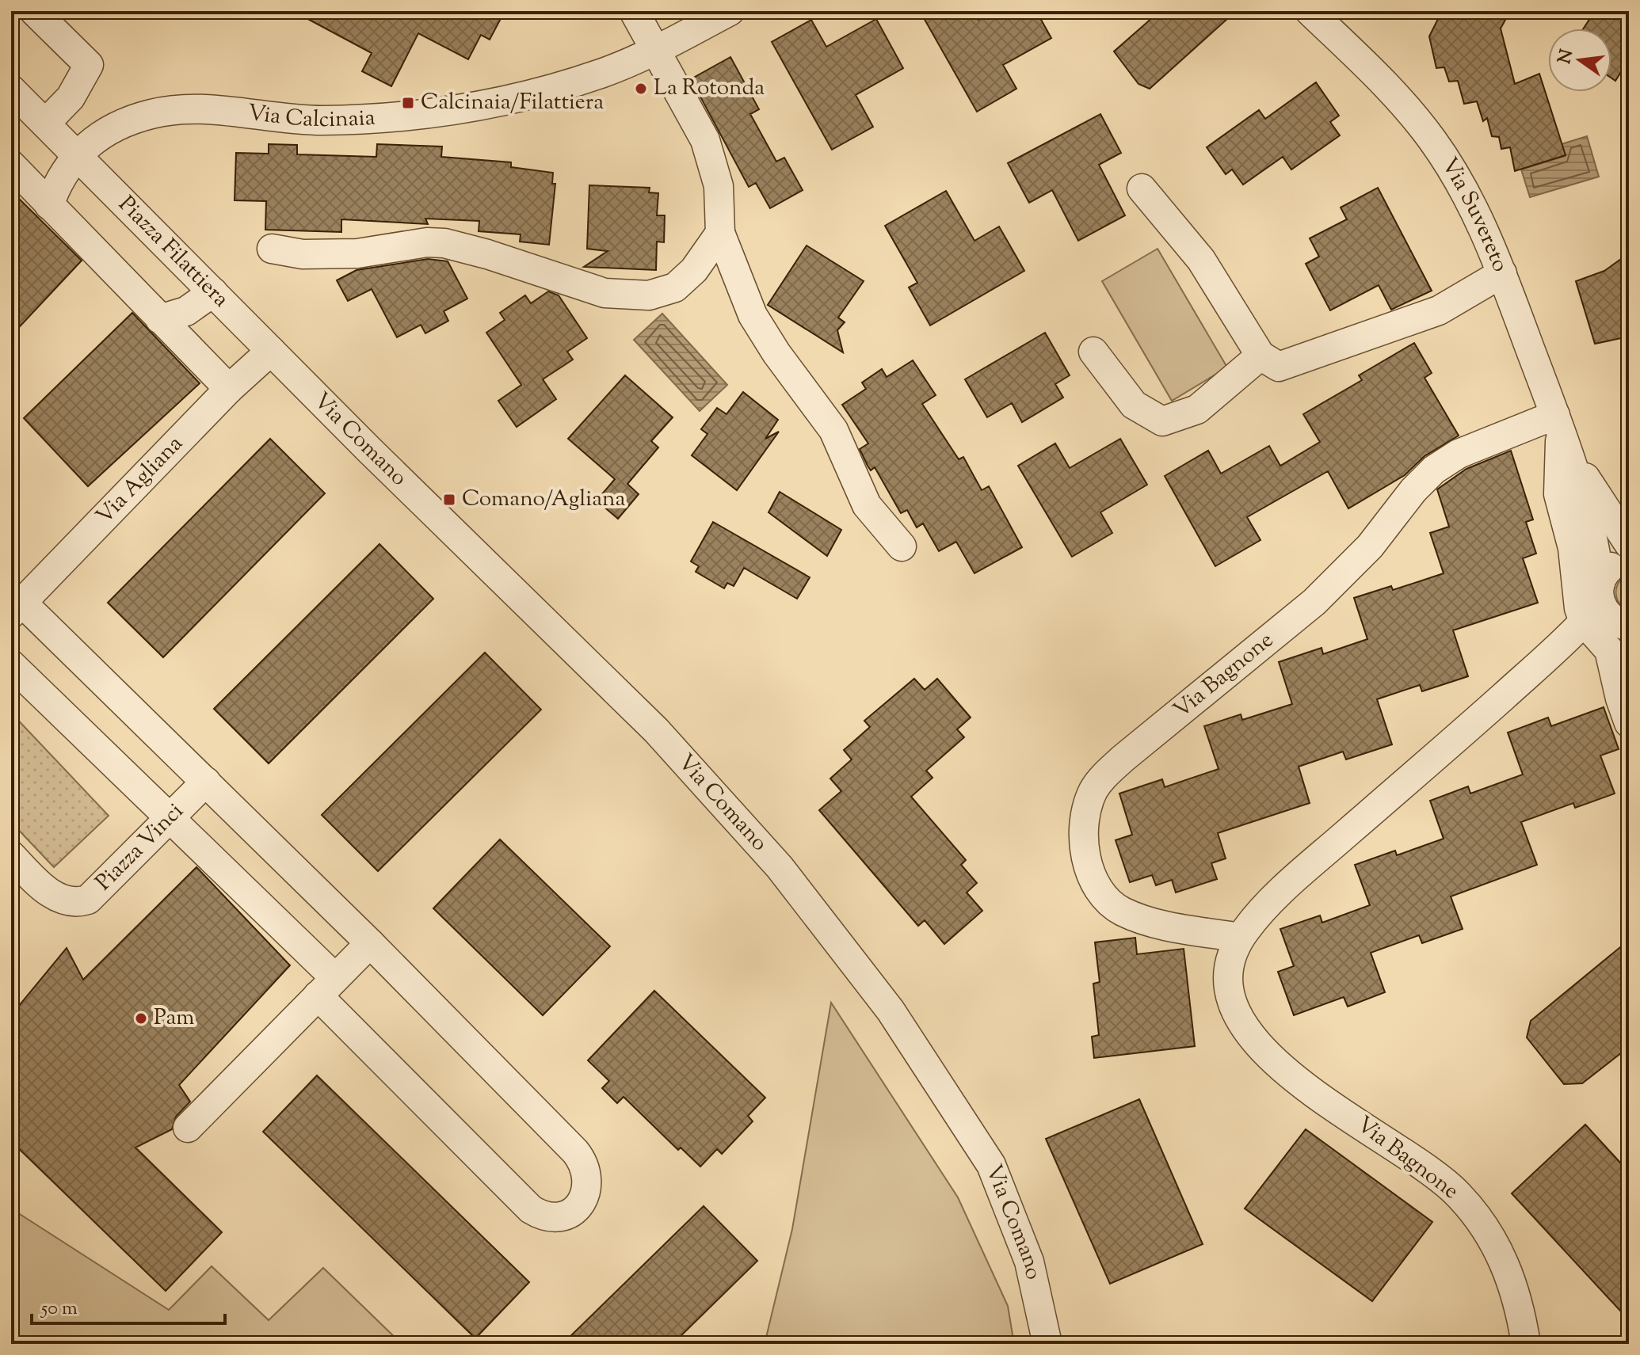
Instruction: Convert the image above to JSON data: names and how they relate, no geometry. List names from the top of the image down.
{
  "streets": {
    "street": [
      "Via Calcinaia",
      "Via Suvereto",
      "Piazza Filattiera",
      "Via Comano",
      "Via Agliana",
      "Via Bagnone",
      "Piazza Vinci"
    ]
  },
  "crossings": [
    ["Via Calcinaia", "Piazza Filattiera"],
    ["Via Suvereto", "Via Bagnone"],
    ["Piazza Filattiera", "Via Comano"],
    ["Piazza Filattiera", "Via Agliana"],
    ["Via Comano", "Via Agliana"]
  ],
  "places": {
    "other": ["La Rotonda", "Pam"],
    "transit": ["Calcinaia/Filattiera", "Comano/Agliana"]
  },
  "scale_bar": "50 m",
  "north": "left"
}
